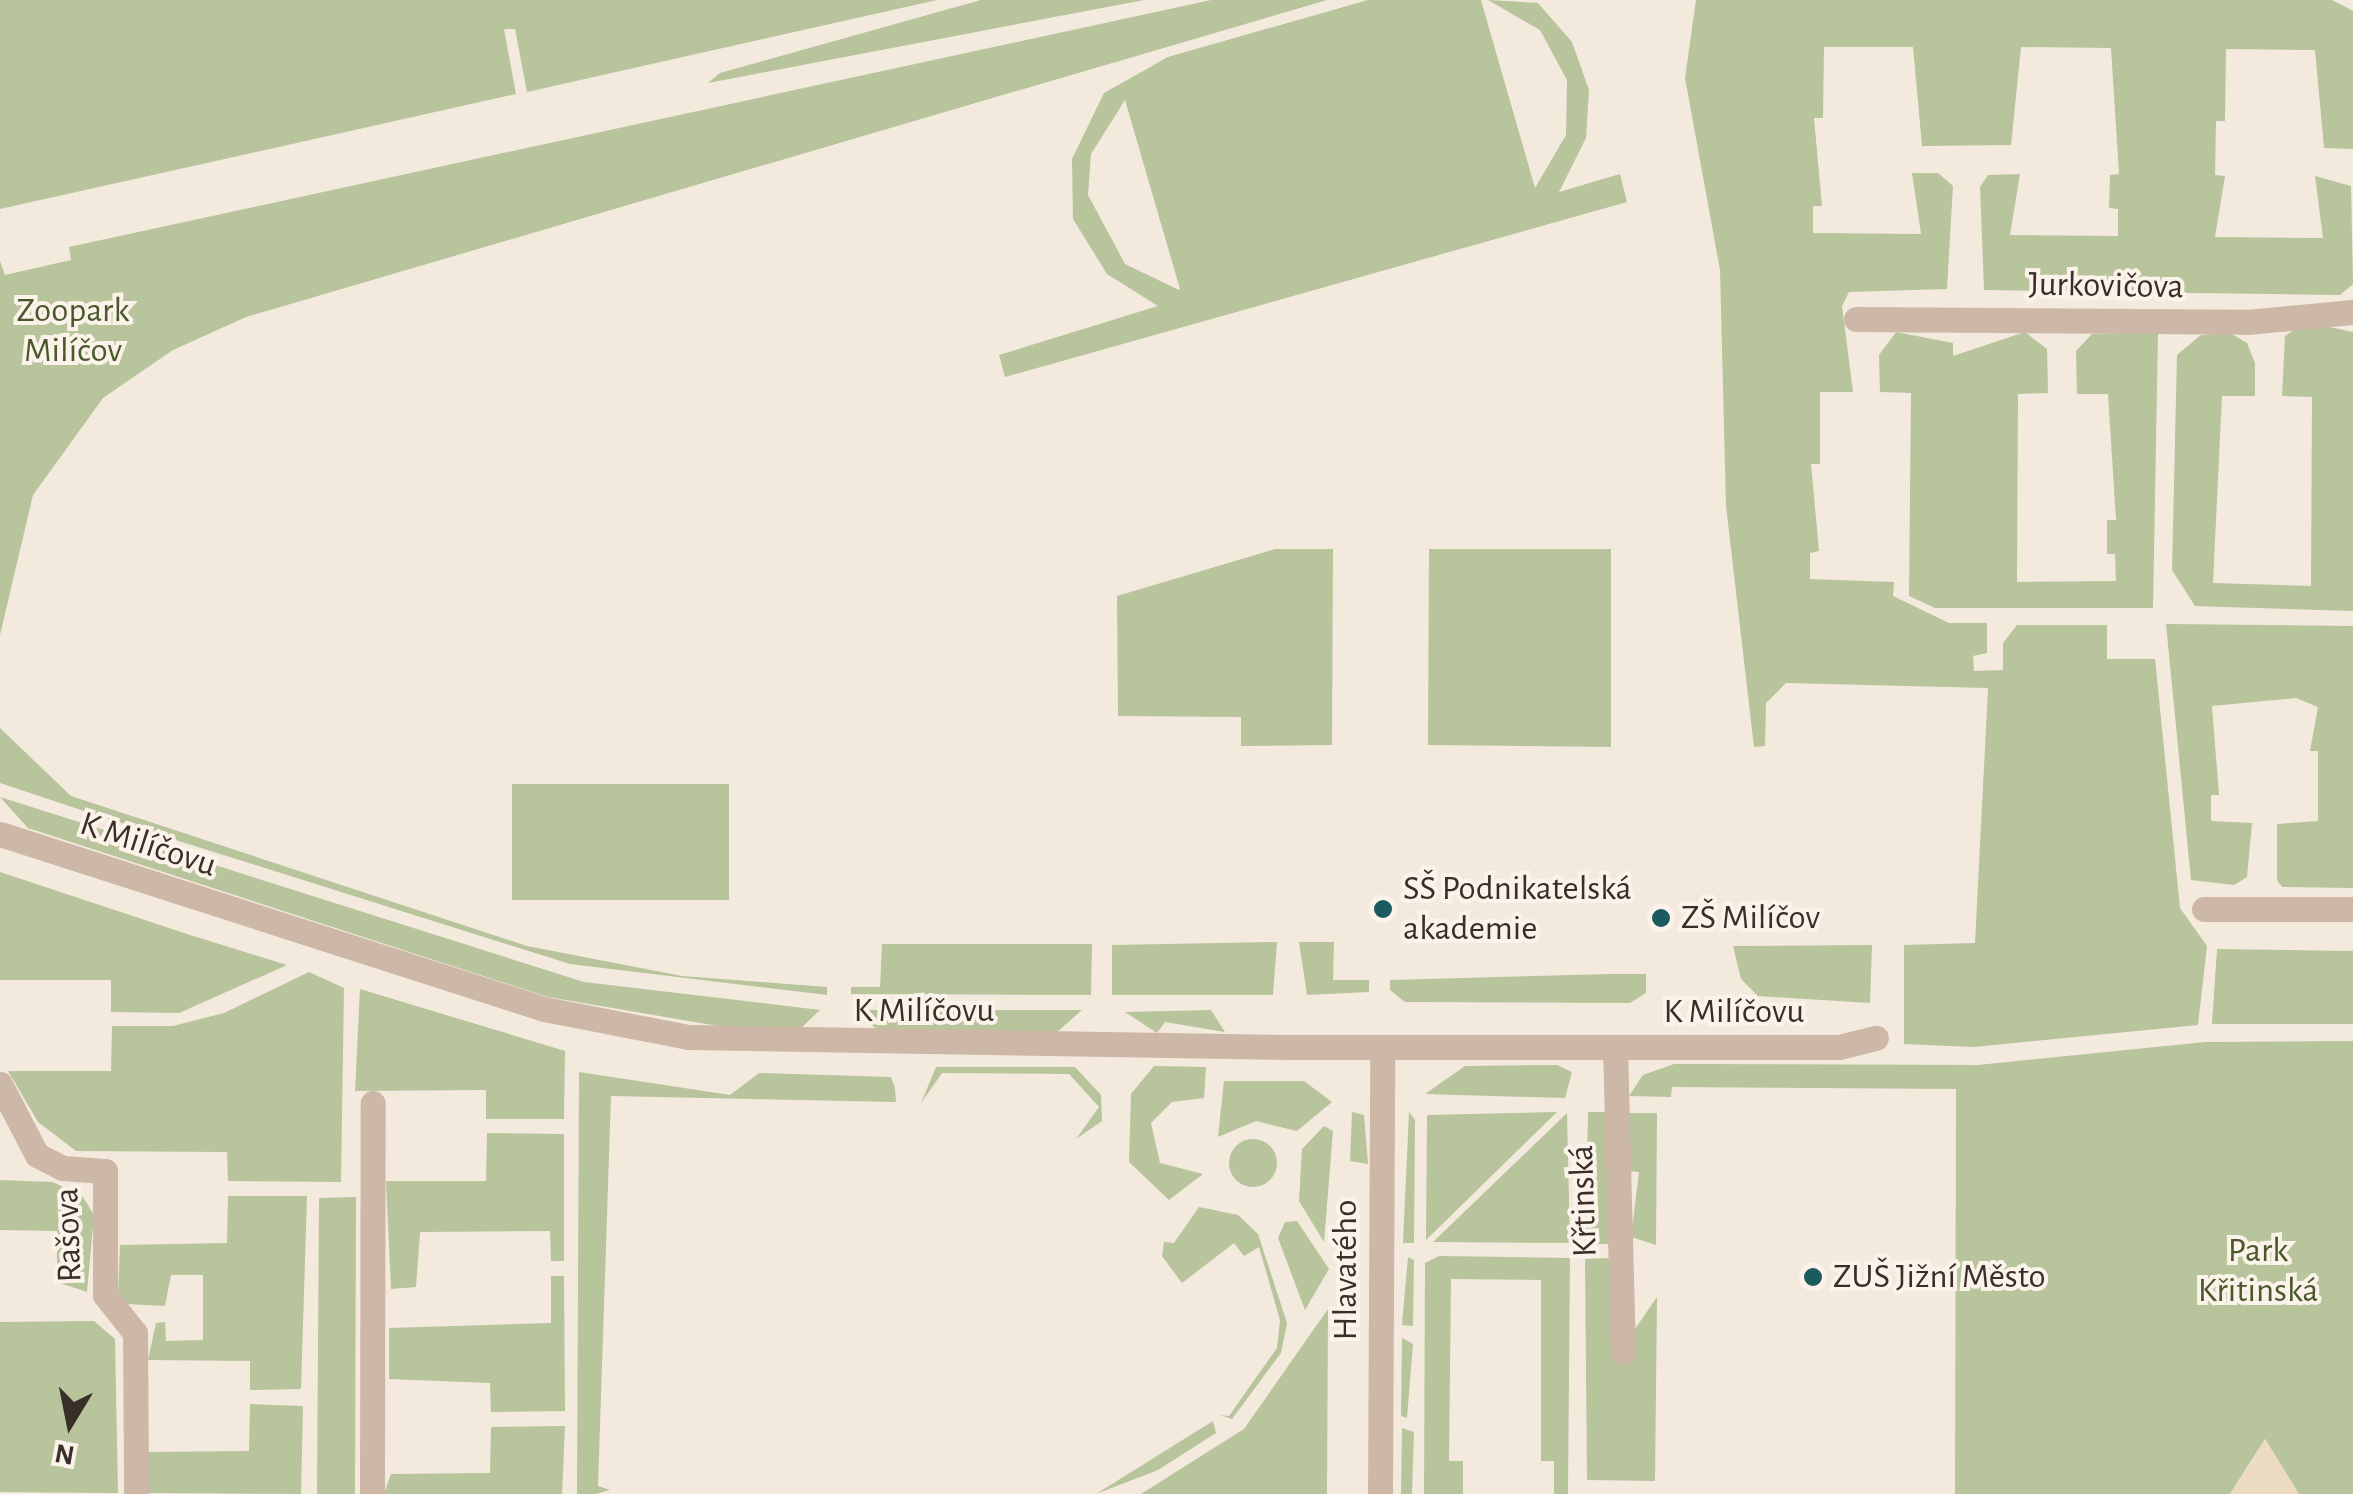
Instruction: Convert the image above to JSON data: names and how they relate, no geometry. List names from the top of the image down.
{
  "streets": {
    "street": [
      "Jurkovičova",
      "K Milíčovu",
      "Křtinská",
      "Rašova",
      "Hlavatého"
    ]
  },
  "crossings": [
    ["K Milíčovu", "Křtinská"],
    ["K Milíčovu", "Hlavatého"]
  ],
  "parks": ["Zoopark Milíčov", "Park Křitinská"],
  "places": ["SŠ Podnikatelská akademie", "ZŠ Milíčov", "ZUŠ Jižní Město"],
  "north": "bottom"
}
